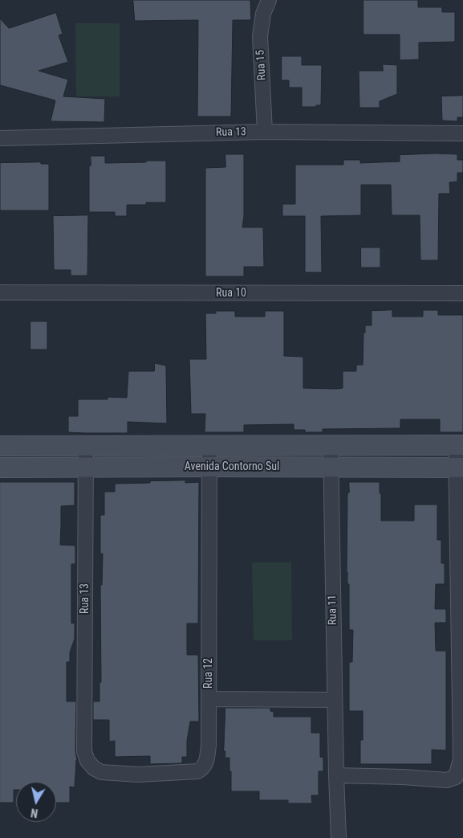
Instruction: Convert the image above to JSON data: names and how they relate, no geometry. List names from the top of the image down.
{
  "streets": {
    "street": [
      "Rua 15",
      "Rua 13",
      "Rua 10",
      "Avenida Contorno Sul",
      "Rua 11",
      "Rua 12"
    ]
  },
  "crossings": [
    ["Rua 15", "Rua 13"],
    ["Rua 13", "Avenida Contorno Sul"],
    ["Rua 13", "Rua 12"],
    ["Avenida Contorno Sul", "Rua 11"],
    ["Avenida Contorno Sul", "Rua 12"]
  ],
  "north": "bottom"
}
